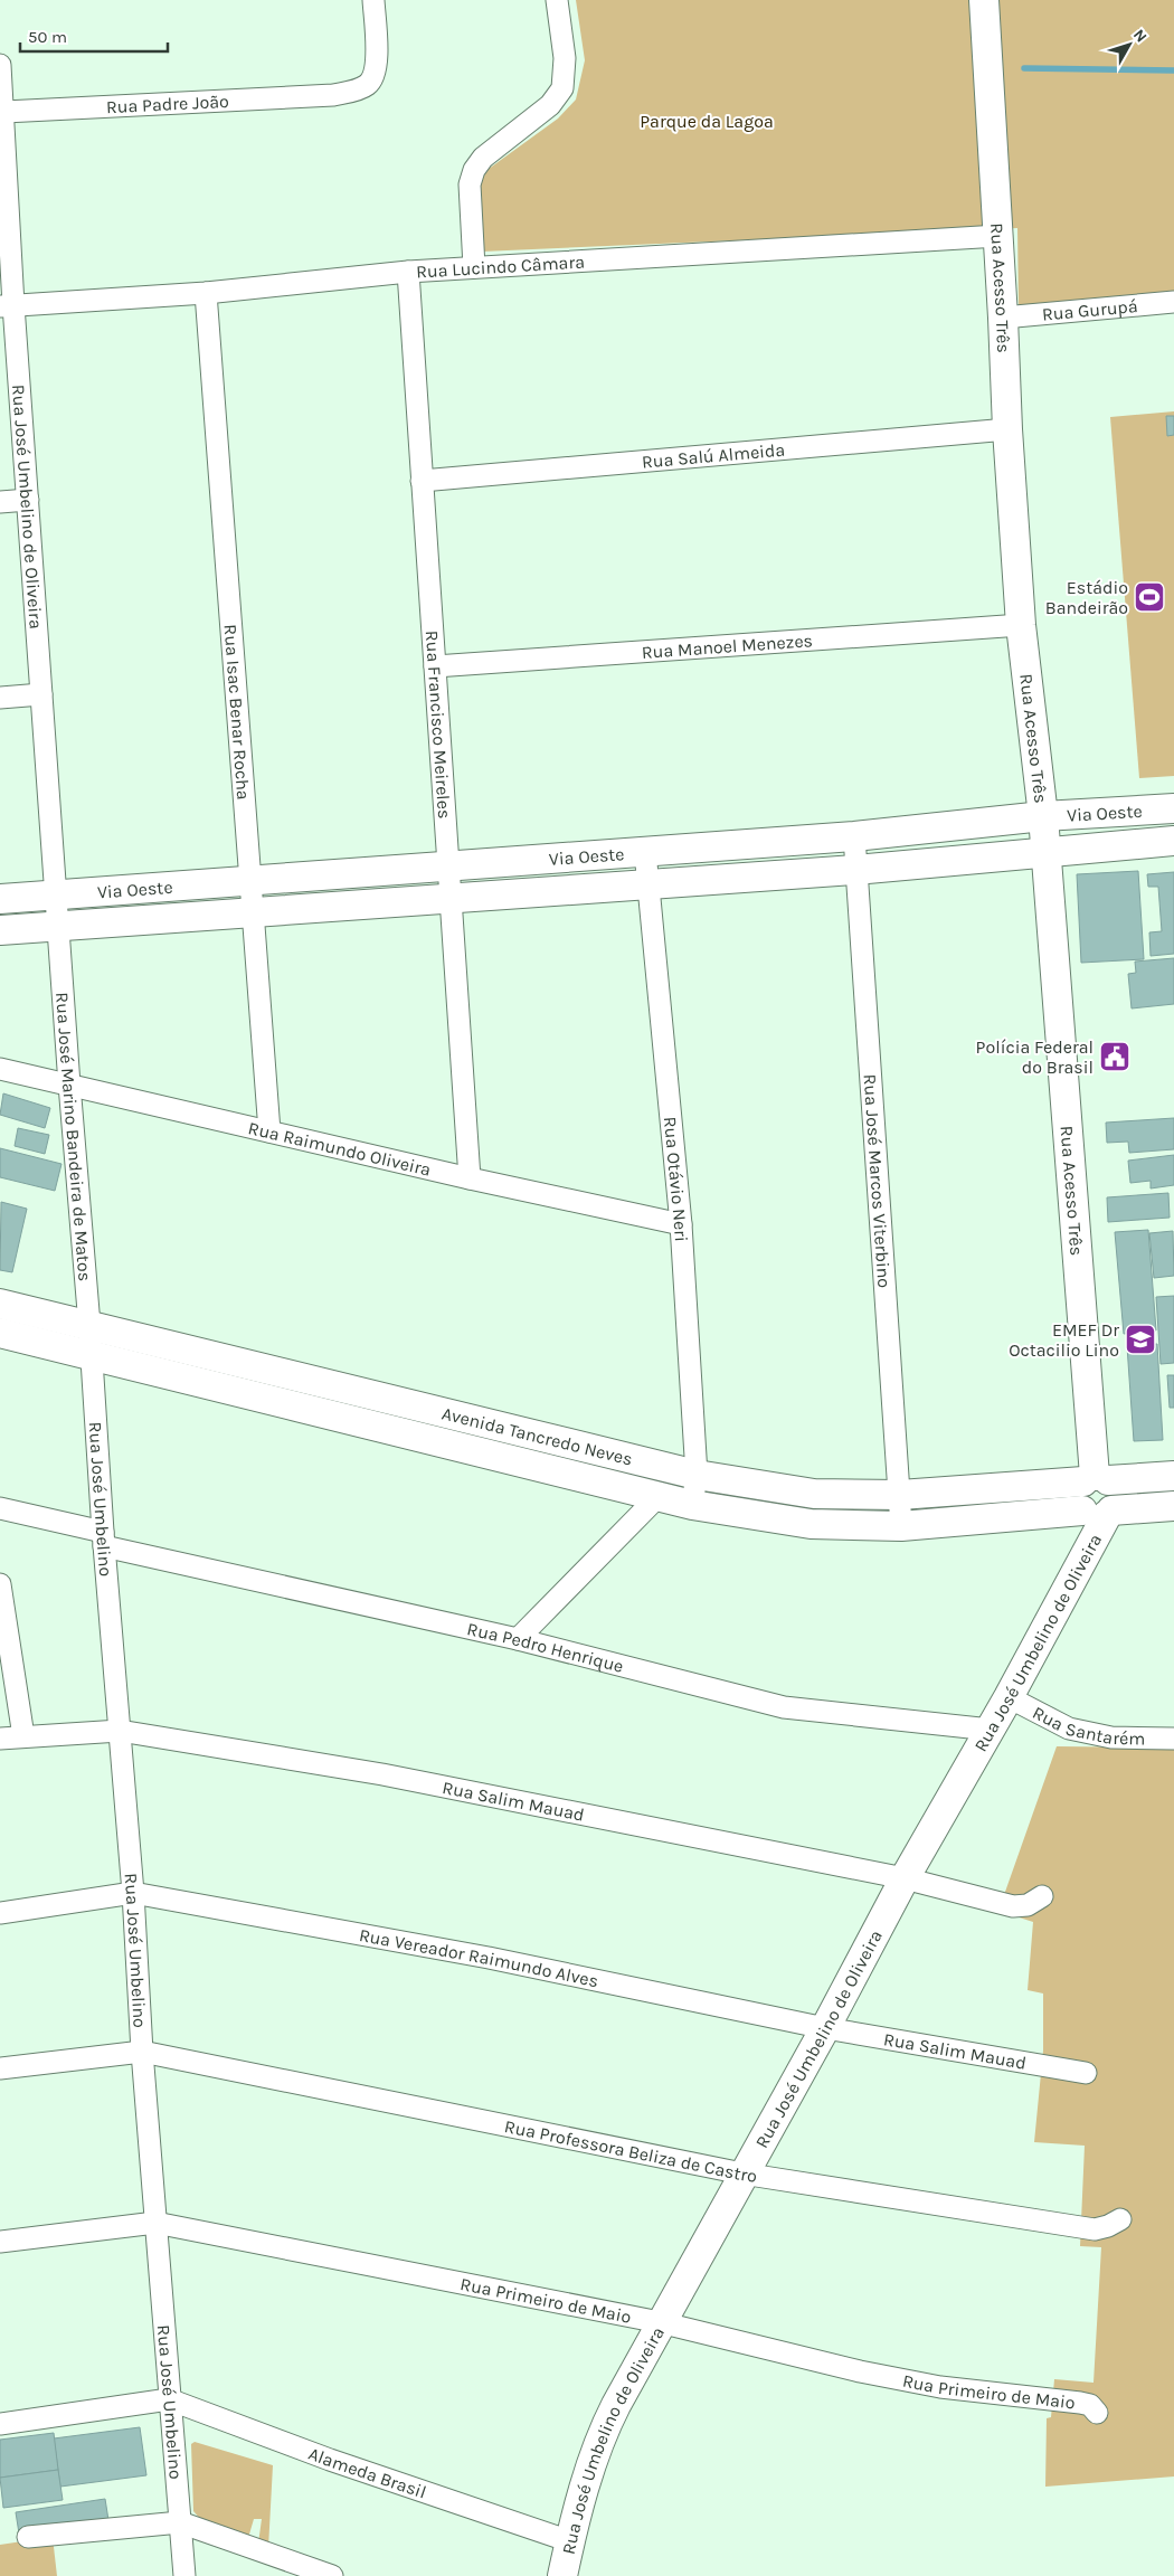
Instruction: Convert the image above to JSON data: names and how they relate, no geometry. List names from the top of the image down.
{
  "streets": {
    "street": [
      "Rua Padre João",
      "Rua Lucindo Câmara",
      "Rua Acesso Três",
      "Rua Gurupá",
      "Rua Salú Almeida",
      "Rua José Umbelino de Oliveira",
      "Rua Manoel Menezes",
      "Rua Isac Benar Rocha",
      "Rua Francisco Meireles",
      "Via Oeste",
      "Rua José Marino Bandeira de Matos",
      "Rua Raimundo Oliveira",
      "Rua Otávio Neri",
      "Rua José Marcos Viterbino",
      "Avenida Tancredo Neves",
      "Rua José Umbelino",
      "Rua Pedro Henrique",
      "Rua Santarém",
      "Rua Salim Mauad",
      "Rua Vereador Raimundo Alves",
      "Rua Professora Beliza de Castro",
      "Rua Primeiro de Maio",
      "Alameda Brasil"
    ]
  },
  "crossings": [
    ["Rua Padre João", "Rua José Umbelino de Oliveira"],
    ["Rua Lucindo Câmara", "Rua Acesso Três"],
    ["Rua Lucindo Câmara", "Rua José Umbelino de Oliveira"],
    ["Rua Lucindo Câmara", "Rua Isac Benar Rocha"],
    ["Rua Lucindo Câmara", "Rua Francisco Meireles"],
    ["Rua Acesso Três", "Rua Gurupá"],
    ["Rua Acesso Três", "Rua Salú Almeida"],
    ["Rua Acesso Três", "Rua José Umbelino de Oliveira"],
    ["Rua Acesso Três", "Rua Manoel Menezes"],
    ["Rua Acesso Três", "Via Oeste"],
    ["Rua Acesso Três", "Avenida Tancredo Neves"],
    ["Rua Salú Almeida", "Rua Francisco Meireles"],
    ["Rua José Umbelino de Oliveira", "Via Oeste"],
    ["Rua José Umbelino de Oliveira", "Rua José Marino Bandeira de Matos"],
    ["Rua José Umbelino de Oliveira", "Avenida Tancredo Neves"],
    ["Rua José Umbelino de Oliveira", "Rua Pedro Henrique"],
    ["Rua José Umbelino de Oliveira", "Rua Santarém"],
    ["Rua José Umbelino de Oliveira", "Rua Salim Mauad"],
    ["Rua José Umbelino de Oliveira", "Rua Vereador Raimundo Alves"],
    ["Rua José Umbelino de Oliveira", "Rua Professora Beliza de Castro"],
    ["Rua José Umbelino de Oliveira", "Rua Primeiro de Maio"],
    ["Rua José Umbelino de Oliveira", "Alameda Brasil"],
    ["Rua Manoel Menezes", "Rua Francisco Meireles"],
    ["Rua Isac Benar Rocha", "Via Oeste"],
    ["Rua Isac Benar Rocha", "Rua Raimundo Oliveira"],
    ["Rua Francisco Meireles", "Via Oeste"],
    ["Rua Francisco Meireles", "Rua Raimundo Oliveira"],
    ["Via Oeste", "Rua José Marino Bandeira de Matos"],
    ["Via Oeste", "Rua Otávio Neri"],
    ["Via Oeste", "Rua José Marcos Viterbino"],
    ["Rua José Marino Bandeira de Matos", "Rua Raimundo Oliveira"],
    ["Rua José Marino Bandeira de Matos", "Avenida Tancredo Neves"],
    ["Rua José Marino Bandeira de Matos", "Rua José Umbelino"],
    ["Rua Raimundo Oliveira", "Rua Otávio Neri"],
    ["Rua Otávio Neri", "Avenida Tancredo Neves"],
    ["Rua José Marcos Viterbino", "Avenida Tancredo Neves"],
    ["Avenida Tancredo Neves", "Rua José Umbelino"],
    ["Rua José Umbelino", "Rua Pedro Henrique"],
    ["Rua José Umbelino", "Rua Salim Mauad"],
    ["Rua José Umbelino", "Rua Vereador Raimundo Alves"],
    ["Rua José Umbelino", "Rua Professora Beliza de Castro"],
    ["Rua José Umbelino", "Rua Primeiro de Maio"],
    ["Rua José Umbelino", "Alameda Brasil"],
    ["Rua Salim Mauad", "Rua Vereador Raimundo Alves"]
  ],
  "parks": ["Parque da Lagoa"],
  "places": {
    "sports": ["Estádio Bandeirão"],
    "public building": ["Polícia Federal do Brasil"],
    "school or university": ["EMEF Dr Octacilio Lino"]
  },
  "scale_bar": "50 m",
  "north": "top right"
}
